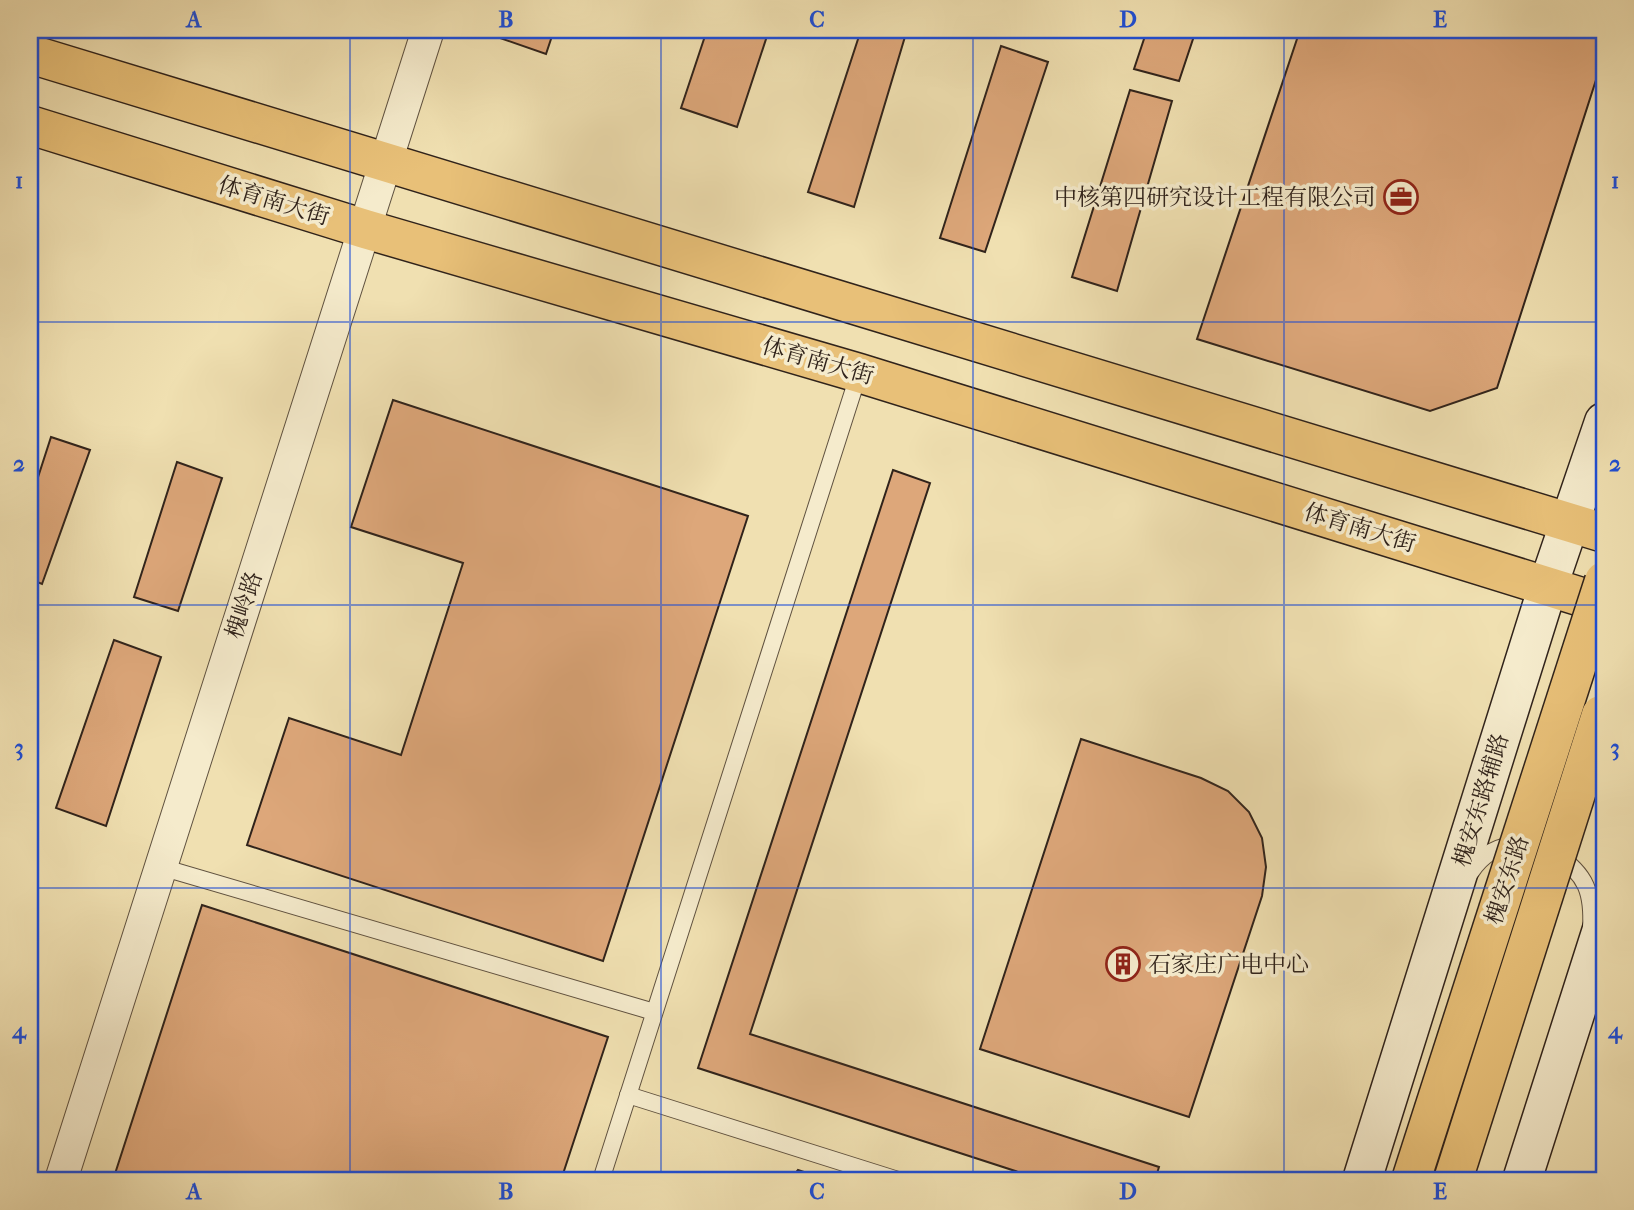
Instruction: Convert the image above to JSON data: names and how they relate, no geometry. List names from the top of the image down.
{
  "streets": {
    "main road": ["体育南大街", "槐安东路辅路", "槐安东路"],
    "street": ["槐岭路"]
  },
  "crossings": [
    ["体育南大街", "槐岭路"],
    ["体育南大街", "槐安东路辅路"]
  ],
  "places": {
    "office": ["中核第四研究设计工程有限公司"],
    "building": ["石家庄广电中心"]
  },
  "grid": {
    "columns": [
      "A",
      "B",
      "C",
      "D",
      "E"
    ],
    "rows": [
      "1",
      "2",
      "3",
      "4"
    ]
  }
}
